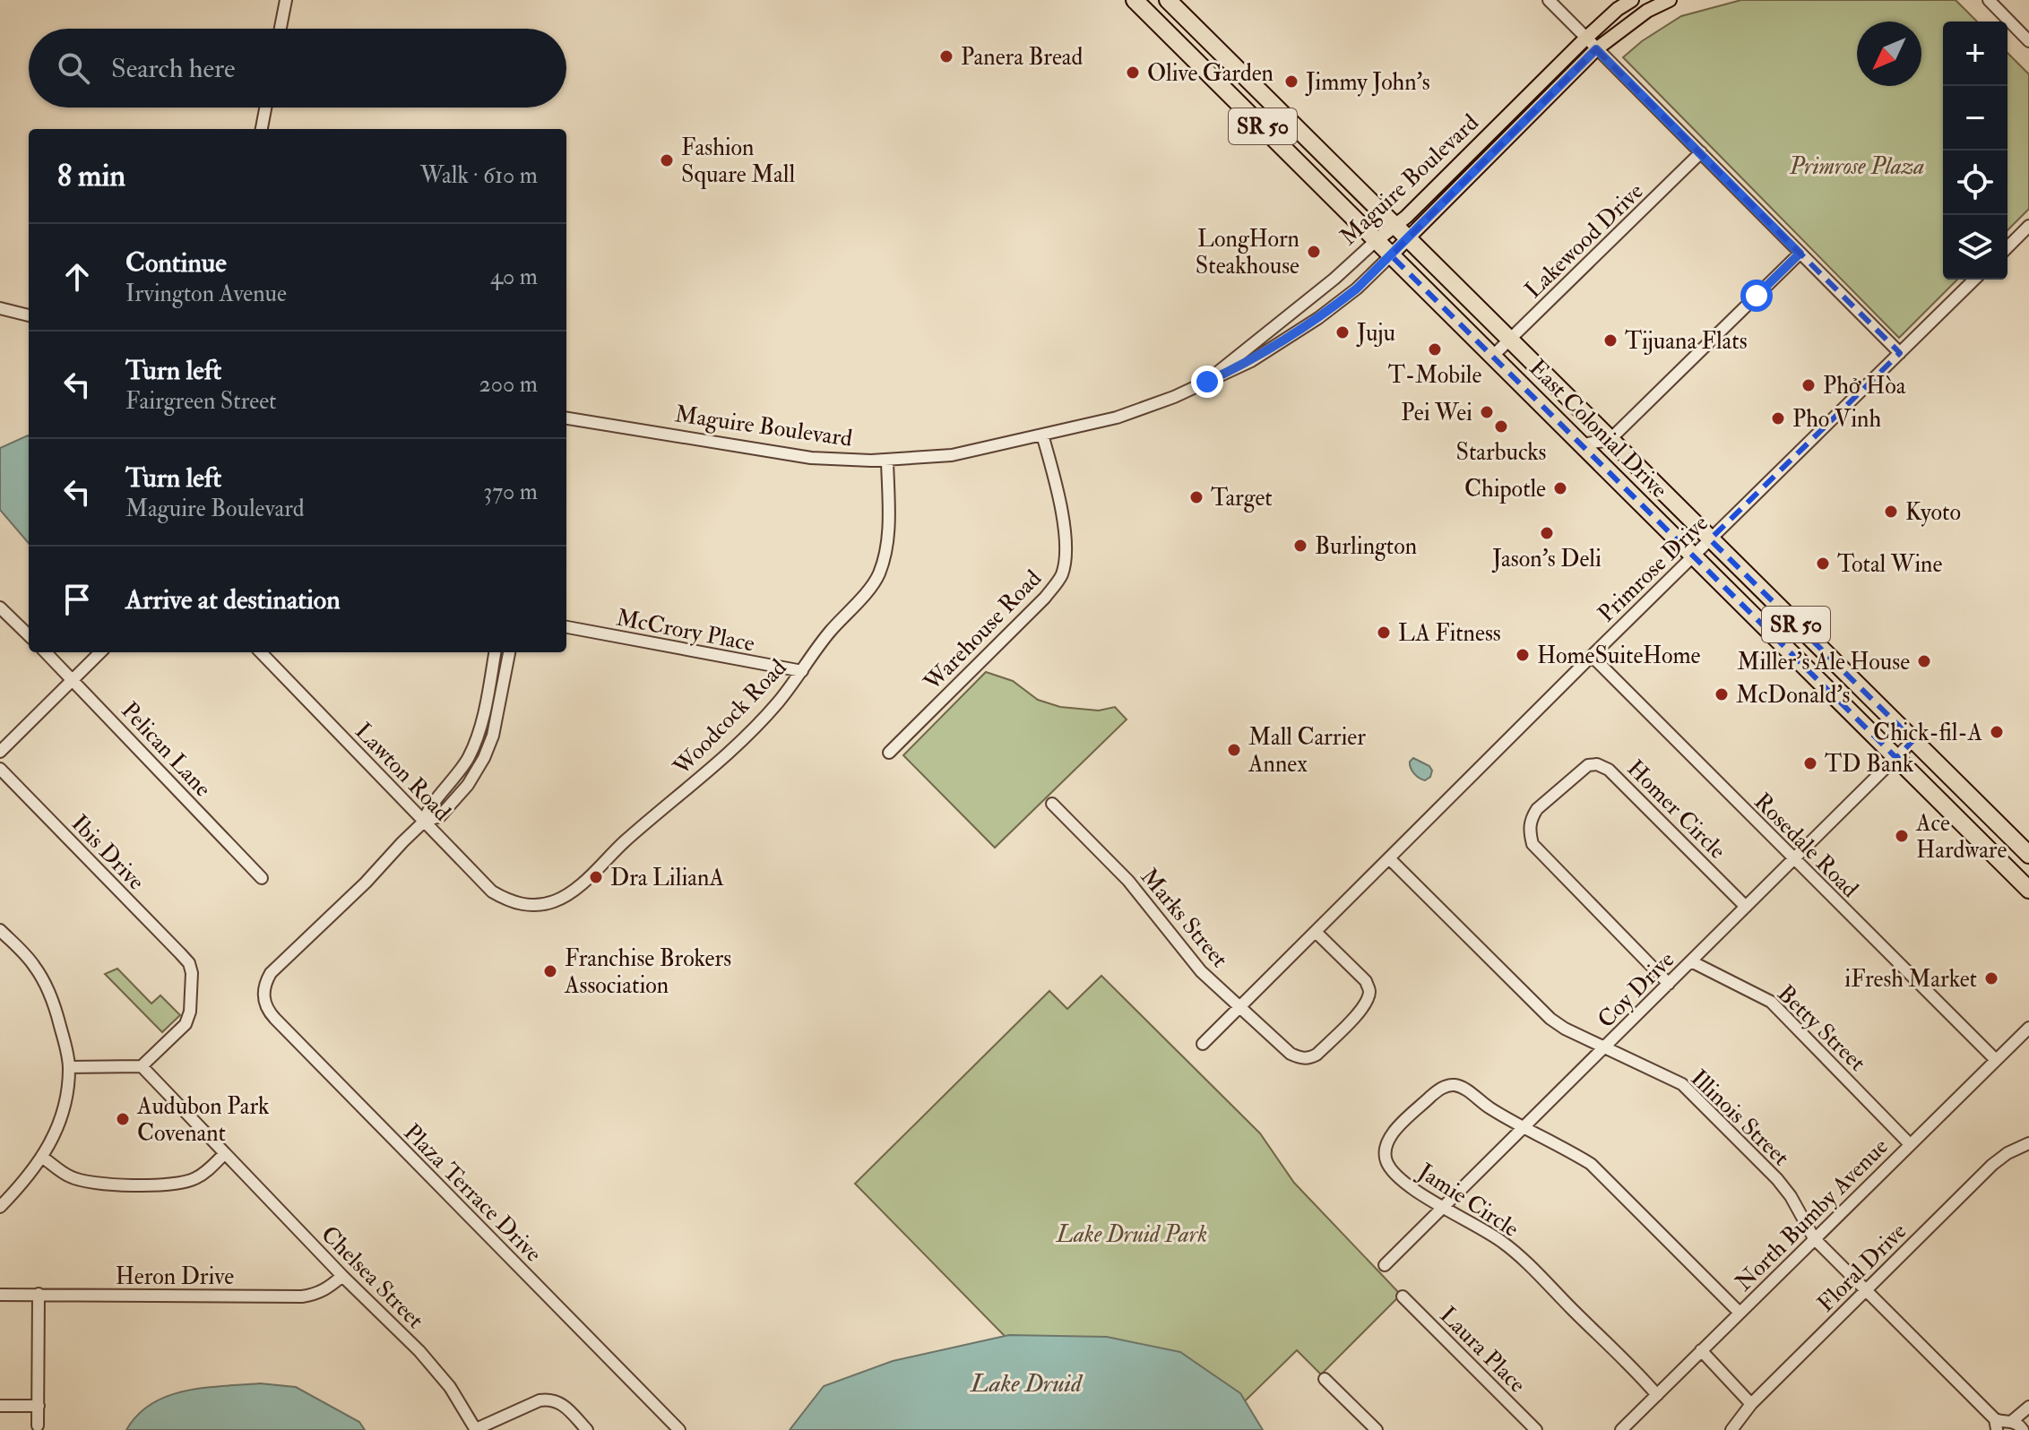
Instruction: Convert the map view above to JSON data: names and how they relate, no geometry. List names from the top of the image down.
{
  "streets": {
    "highway": ["SR 50", "East Colonial Drive"],
    "main road": ["Maguire Boulevard"],
    "street": [
      "Lakewood Drive",
      "Primrose Drive",
      "McCrory Place",
      "Warehouse Road",
      "Woodcock Road",
      "Pelican Lane",
      "Lawton Road",
      "Homer Circle",
      "Rosedale Road",
      "Ibis Drive",
      "Marks Street",
      "Coy Drive",
      "Betty Street",
      "Illinois Street",
      "Plaza Terrace Drive",
      "Jamie Circle",
      "North Bumby Avenue",
      "Floral Drive",
      "Heron Drive",
      "Chelsea Street",
      "Laura Place"
    ]
  },
  "crossings": [
    ["Maguire Boulevard", "East Colonial Drive"],
    ["Maguire Boulevard", "Warehouse Road"],
    ["Maguire Boulevard", "Woodcock Road"],
    ["Lakewood Drive", "East Colonial Drive"],
    ["East Colonial Drive", "Primrose Drive"],
    ["East Colonial Drive", "Coy Drive"],
    ["Primrose Drive", "Rosedale Road"],
    ["Primrose Drive", "Marks Street"],
    ["Primrose Drive", "Illinois Street"],
    ["McCrory Place", "Woodcock Road"],
    ["Woodcock Road", "Lawton Road"],
    ["Lawton Road", "Plaza Terrace Drive"],
    ["Homer Circle", "Coy Drive"],
    ["Rosedale Road", "Coy Drive"],
    ["Rosedale Road", "North Bumby Avenue"],
    ["Ibis Drive", "Chelsea Street"],
    ["Coy Drive", "Betty Street"],
    ["Coy Drive", "Illinois Street"],
    ["Coy Drive", "Jamie Circle"],
    ["Betty Street", "North Bumby Avenue"],
    ["Illinois Street", "North Bumby Avenue"],
    ["Illinois Street", "Floral Drive"],
    ["Jamie Circle", "North Bumby Avenue"],
    ["Heron Drive", "Chelsea Street"]
  ],
  "water": ["Lake Druid"],
  "parks": ["Primrose Plaza", "Lake Druid Park"],
  "places": [
    "Panera Bread",
    "Olive Garden",
    "Jimmy John's",
    "Fashion Square Mall",
    "LongHorn Steakhouse",
    "Juju",
    "Tijuana Flats",
    "T-Mobile",
    "Phở Hòa",
    "Pei Wei",
    "Pho Vinh",
    "Starbucks",
    "Chipotle",
    "Target",
    "Kyoto",
    "Jason's Deli",
    "Burlington",
    "Total Wine",
    "LA Fitness",
    "HomeSuiteHome",
    "Miller's Ale House",
    "McDonald's",
    "Chick-fil-A",
    "Mall Carrier Annex",
    "TD Bank",
    "Ace Hardware",
    "Dra LilianA",
    "Franchise Brokers Association",
    "iFresh Market",
    "Audubon Park Covenant"
  ],
  "north": "bottom left",
  "page": {
    "map_buttons": ["+", "−"],
    "search": "Search here",
    "heading": ["8 min", "Walk · 610 m"],
    "list": [
      ["Continue", "Irvington Avenue", "40 m"],
      ["Turn left", "Fairgreen Street", "200 m"],
      ["Turn left", "Maguire Boulevard", "370 m"],
      "Arrive at destination"
    ]
  }
}
